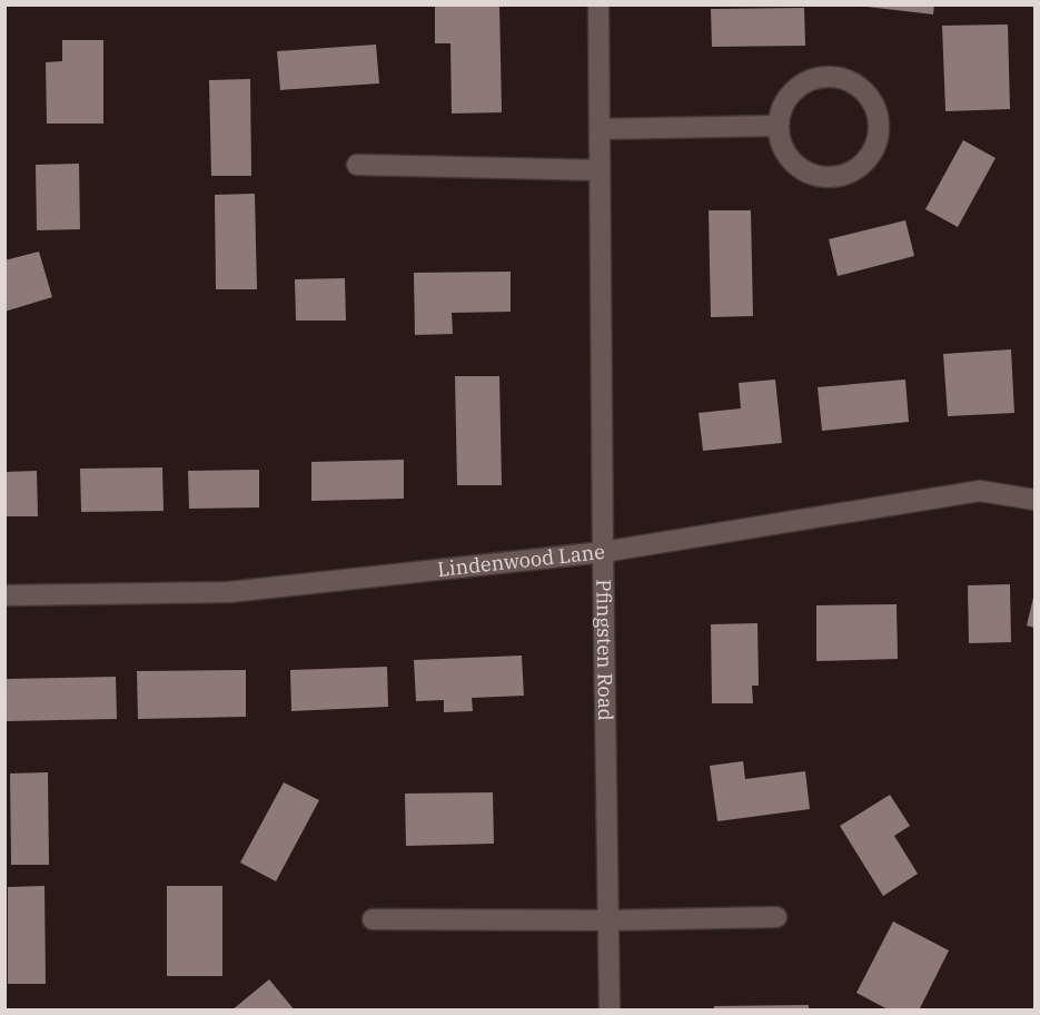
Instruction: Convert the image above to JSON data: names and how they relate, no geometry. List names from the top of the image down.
{
  "streets": {
    "street": ["Lindenwood Lane", "Pfingsten Road"]
  },
  "crossings": [
    ["Lindenwood Lane", "Pfingsten Road"]
  ]
}
